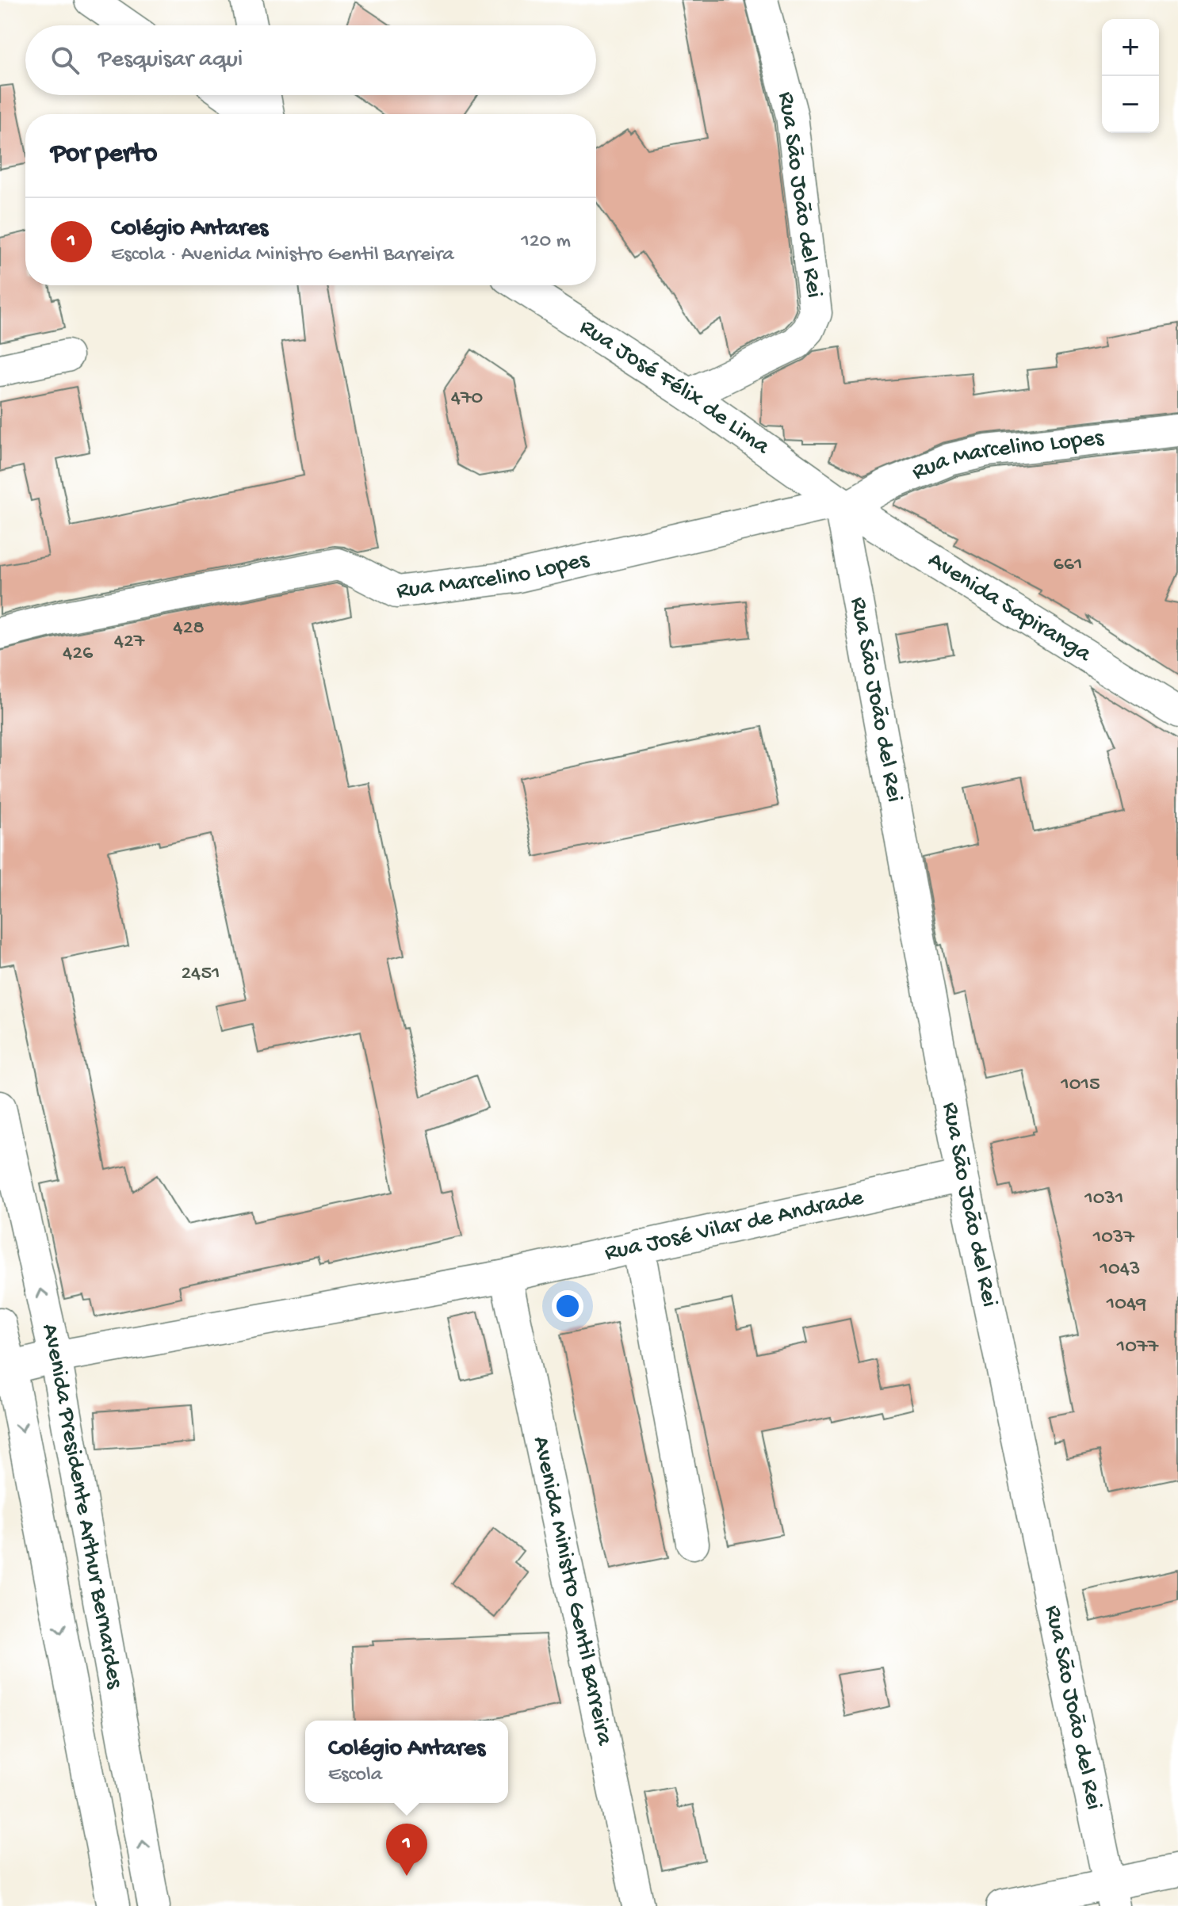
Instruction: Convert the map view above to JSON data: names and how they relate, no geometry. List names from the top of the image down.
{
  "streets": {
    "street": [
      "Rua São João del Rei",
      "Rua José Félix de Lima",
      "Rua Marcelino Lopes",
      "Avenida Sapiranga",
      "Rua José Vilar de Andrade",
      "Avenida Presidente Arthur Bernardes",
      "Avenida Ministro Gentil Barreira"
    ]
  },
  "crossings": [
    ["Rua São João del Rei", "Rua José Félix de Lima"],
    ["Rua São João del Rei", "Rua Marcelino Lopes"],
    ["Rua São João del Rei", "Avenida Sapiranga"],
    ["Rua São João del Rei", "Rua José Vilar de Andrade"],
    ["Rua José Félix de Lima", "Rua Marcelino Lopes"],
    ["Rua José Félix de Lima", "Avenida Sapiranga"],
    ["Rua Marcelino Lopes", "Avenida Sapiranga"],
    ["Rua José Vilar de Andrade", "Avenida Presidente Arthur Bernardes"],
    ["Rua José Vilar de Andrade", "Avenida Ministro Gentil Barreira"]
  ],
  "house_numbers": [
    "470",
    "661",
    "428",
    "427",
    "426",
    "2451",
    "1015",
    "1031",
    "1037",
    "1043",
    "1049",
    "1077"
  ],
  "page": {
    "map_buttons": ["+", "−"],
    "search": "Pesquisar aqui",
    "heading": "Por perto",
    "list": [
      {
        "mark": "1",
        "name": "Colégio Antares",
        "note": "Escola · Avenida Ministro Gentil Barreira",
        "value": "120 m"
      }
    ],
    "popup": ["Colégio Antares", "Escola"],
    "pins": "1"
  }
}
